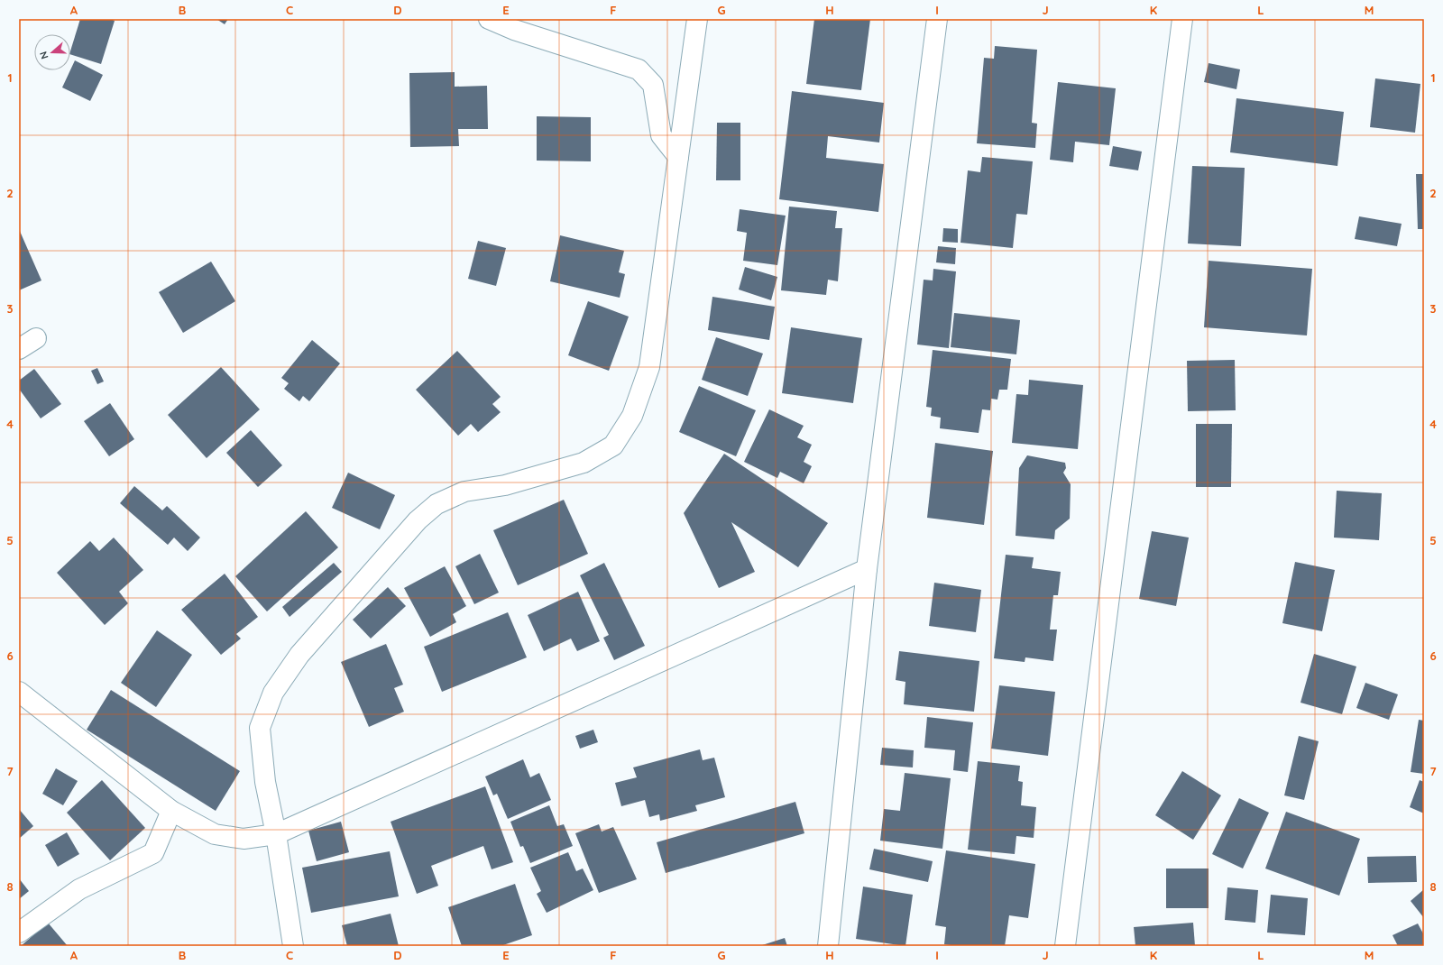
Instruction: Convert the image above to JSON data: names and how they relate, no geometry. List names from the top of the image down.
{
  "north": "left",
  "grid": {
    "columns": [
      "A",
      "B",
      "C",
      "D",
      "E",
      "F",
      "G",
      "H",
      "I",
      "J",
      "K",
      "L",
      "M"
    ],
    "rows": [
      "1",
      "2",
      "3",
      "4",
      "5",
      "6",
      "7",
      "8"
    ]
  }
}
